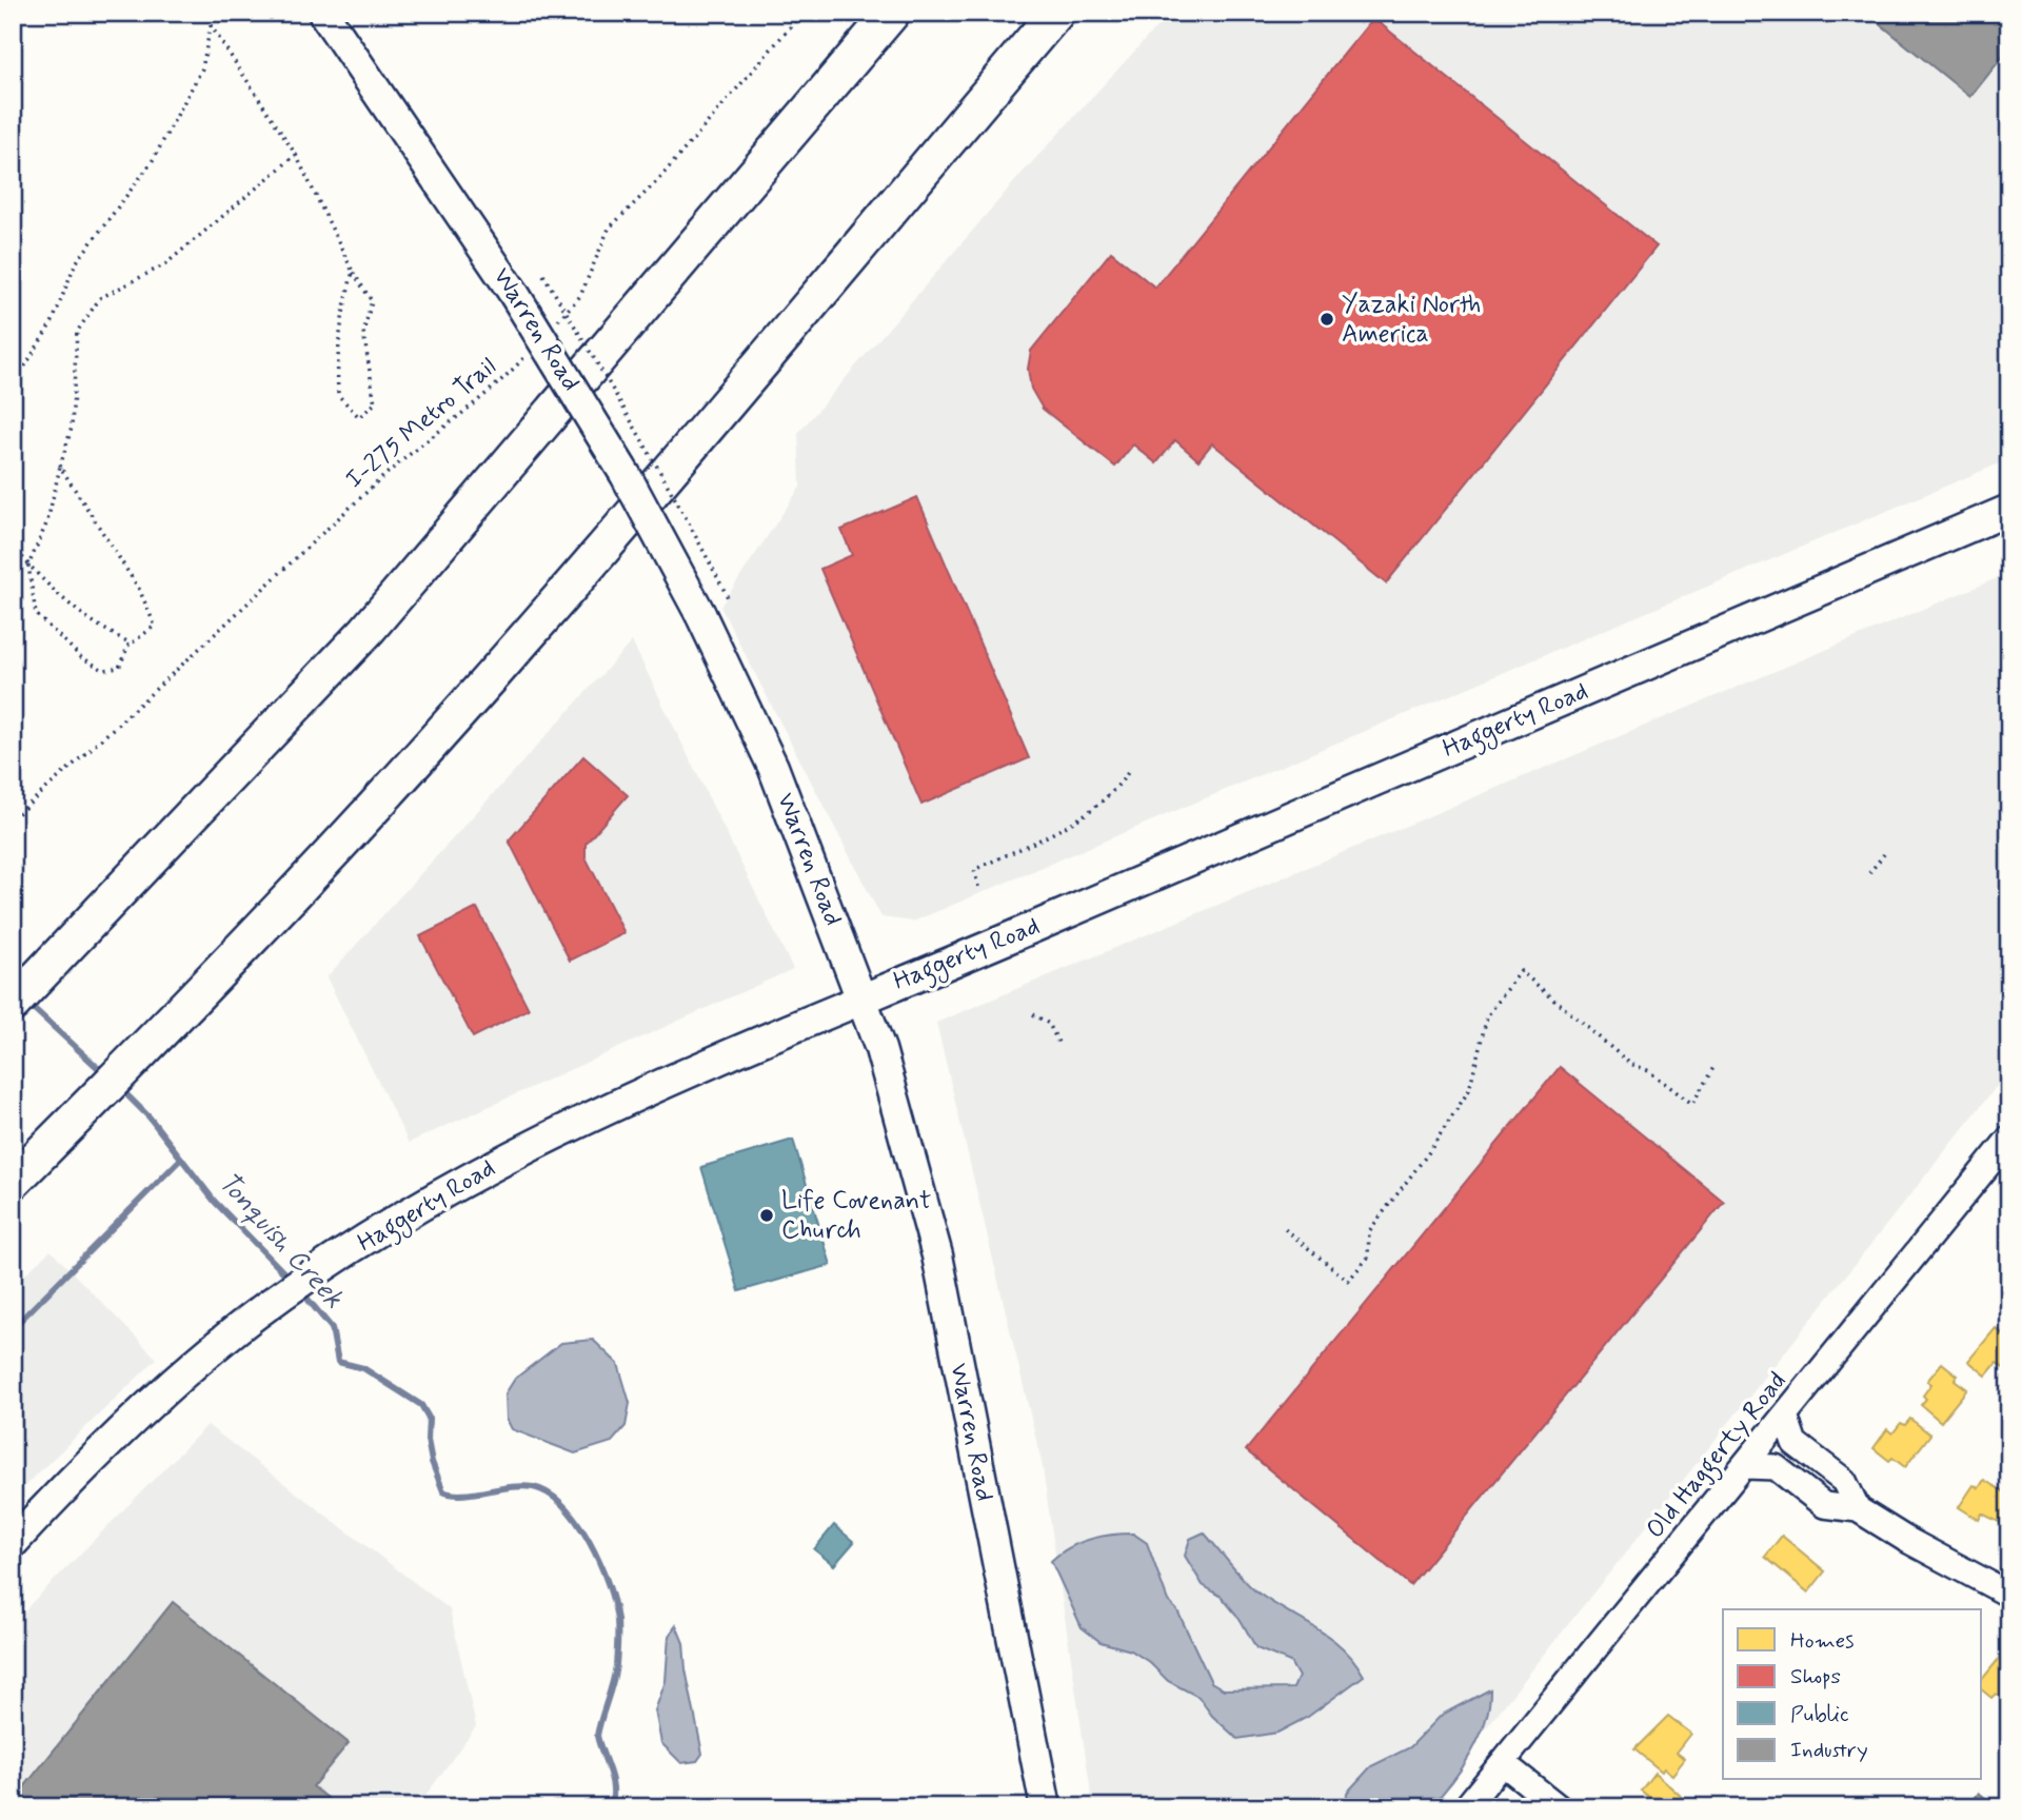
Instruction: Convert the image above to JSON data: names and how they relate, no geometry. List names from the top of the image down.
{
  "streets": {
    "main road": ["Warren Road", "Haggerty Road"],
    "street": ["Old Haggerty Road"],
    "path": ["I-275 Metro Trail"]
  },
  "crossings": [
    ["Warren Road", "Haggerty Road"]
  ],
  "water": ["Tonquish Creek"],
  "places": ["Yazaki North America", "Life Covenant Church"],
  "legend": [
    "Homes",
    "Shops",
    "Public",
    "Industry"
  ]
}
